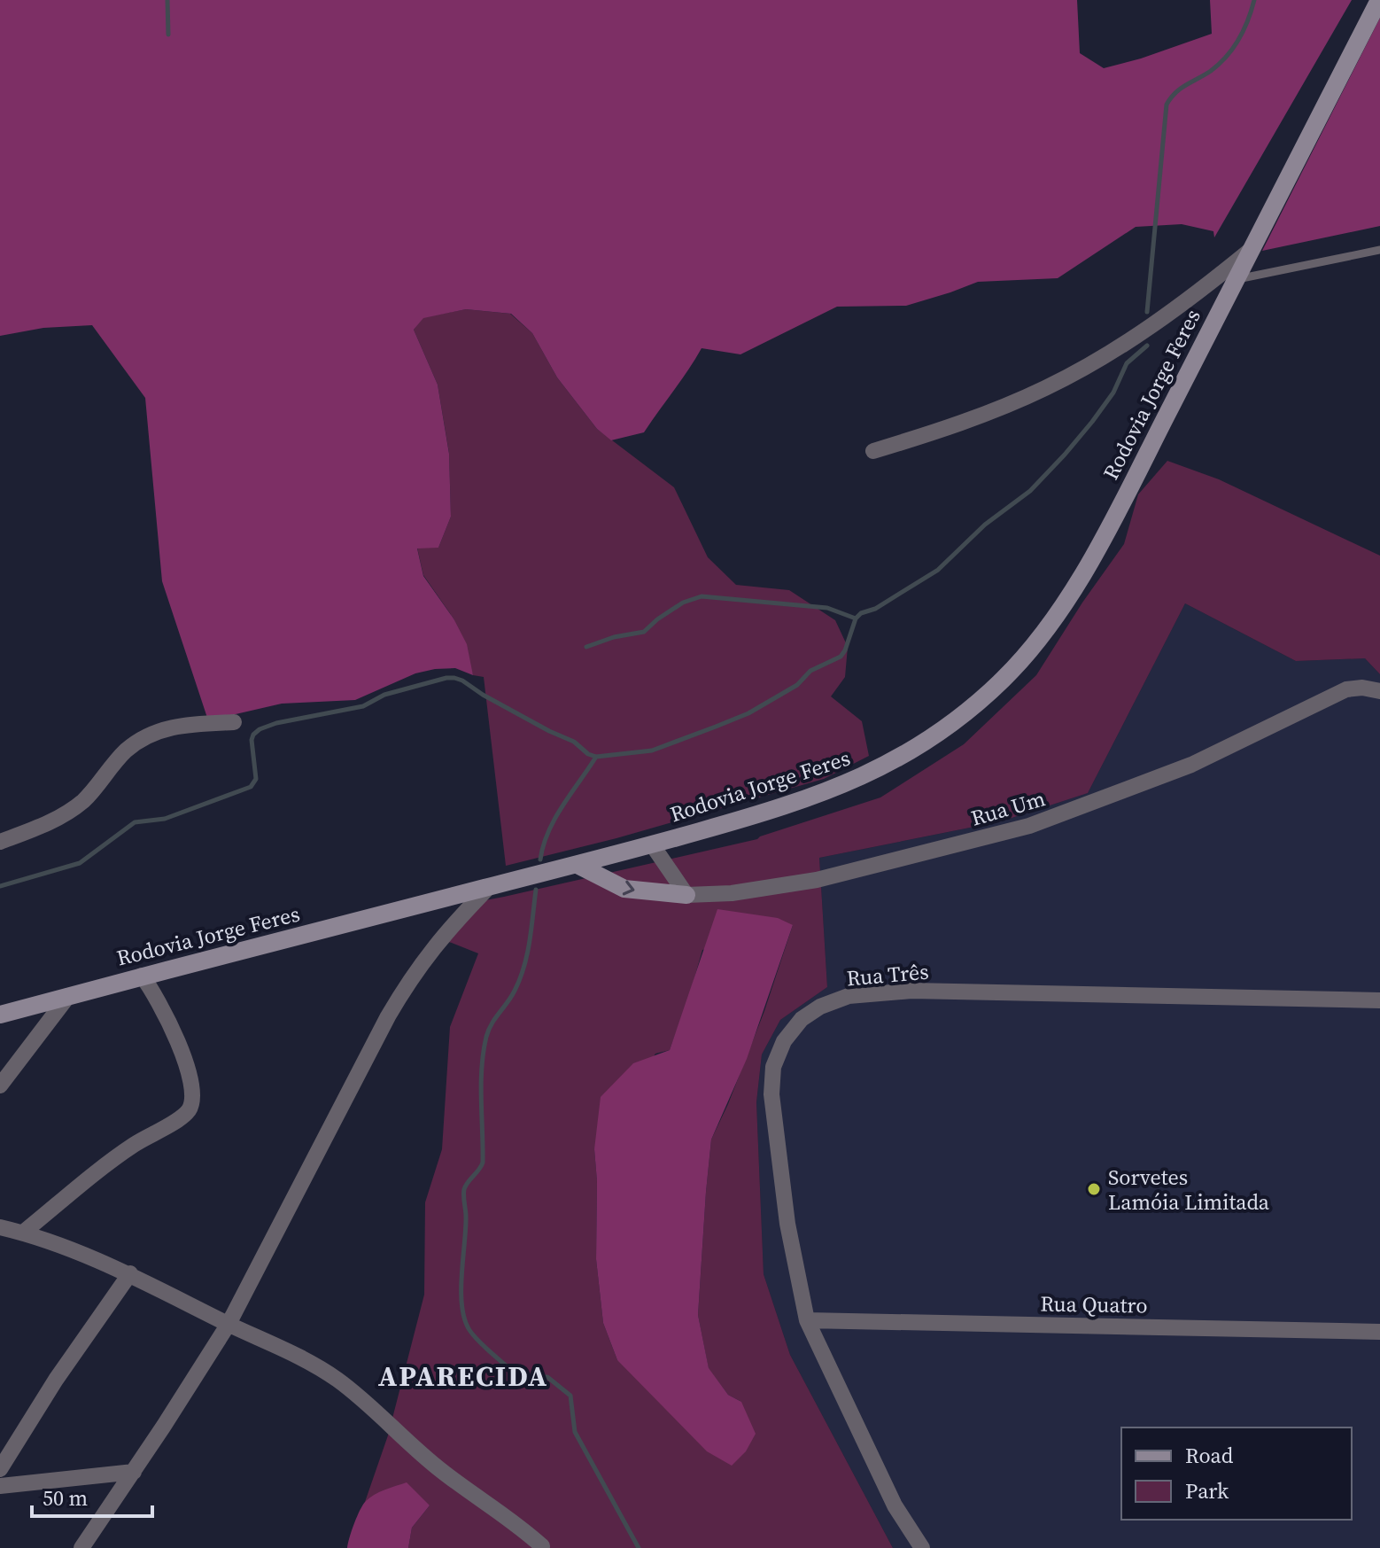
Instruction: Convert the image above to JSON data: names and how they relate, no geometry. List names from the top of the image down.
{
  "streets": {
    "main road": ["Rodovia Jorge Feres"],
    "street": ["Rua Um", "Rua Três", "Rua Quatro"]
  },
  "crossings": [
    ["Rua Três", "Rua Quatro"]
  ],
  "districts": ["APARECIDA"],
  "places": ["Sorvetes Lamóia Limitada"],
  "legend": ["Road", "Park"],
  "scale_bar": "50 m"
}
